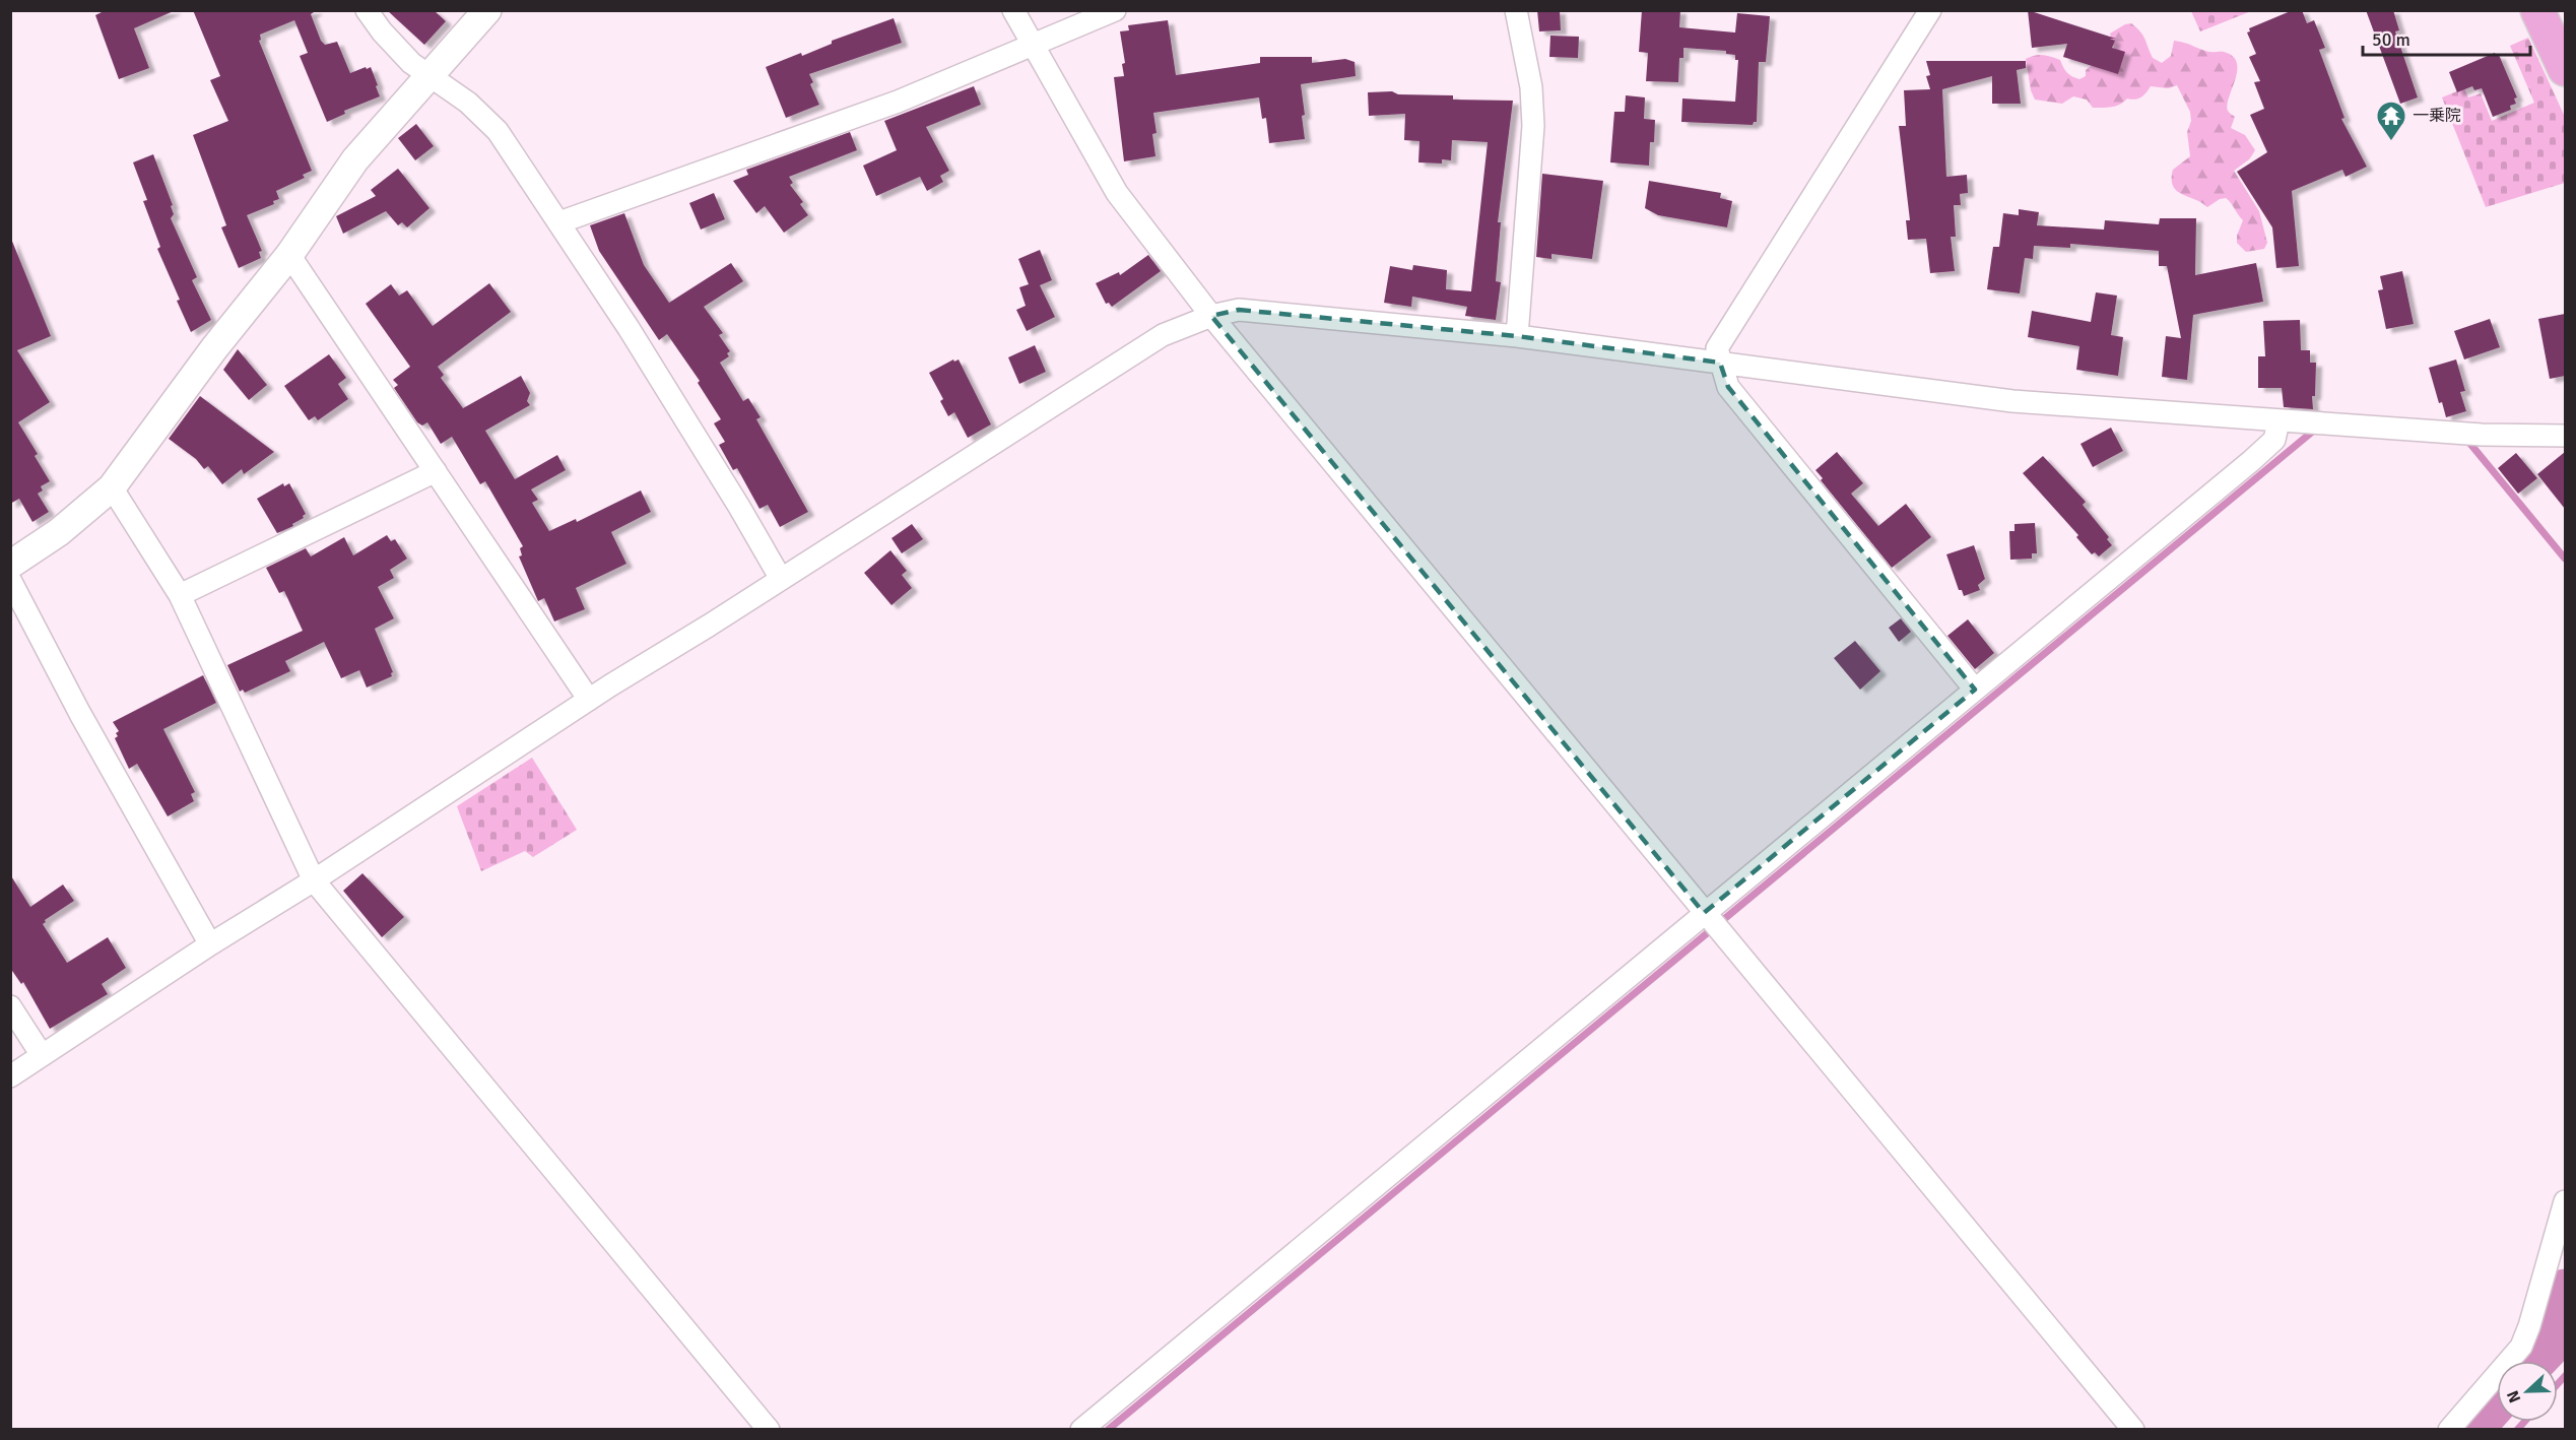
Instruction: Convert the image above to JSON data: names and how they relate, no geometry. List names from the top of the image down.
{
  "places": {
    "temple": ["一乗院"]
  },
  "scale_bar": "50 m",
  "north": "left"
}
